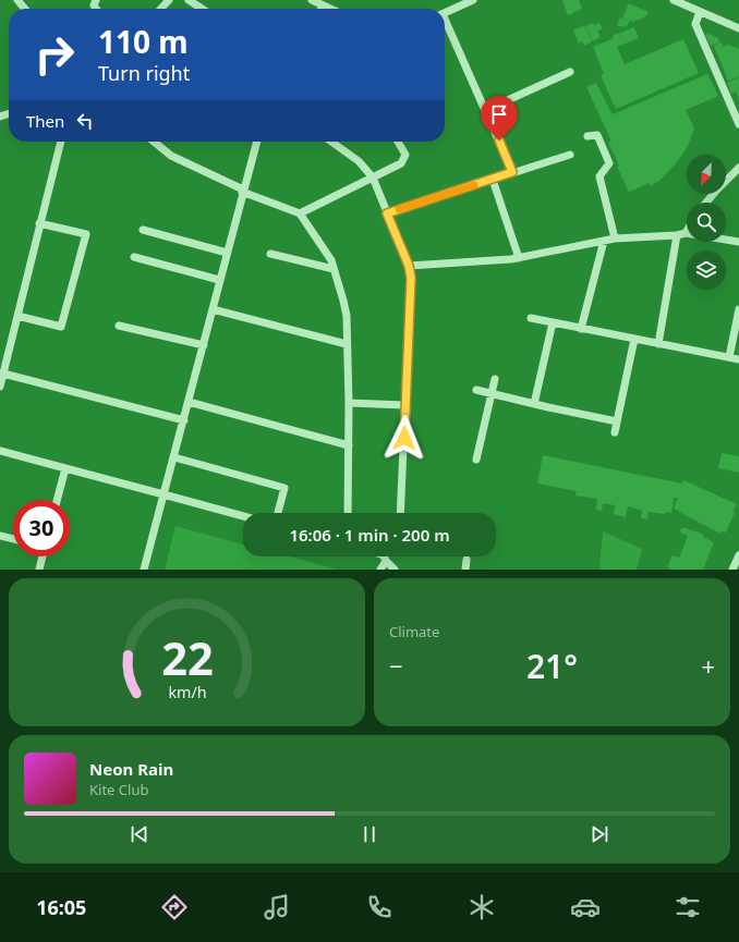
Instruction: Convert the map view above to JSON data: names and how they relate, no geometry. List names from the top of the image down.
{
  "north": "bottom left",
  "page": {
    "turn": ["110 m", "Turn right"],
    "then": "Then",
    "limit": "30",
    "trip": "16:06 · 1 min · 200 m",
    "tile": "Climate",
    "heat": ["−", "21°", "+"],
    "song": ["Neon Rain", "Kite Club"],
    "tabs": "16:05",
    "gauge": ["22", "km/h"]
  }
}
